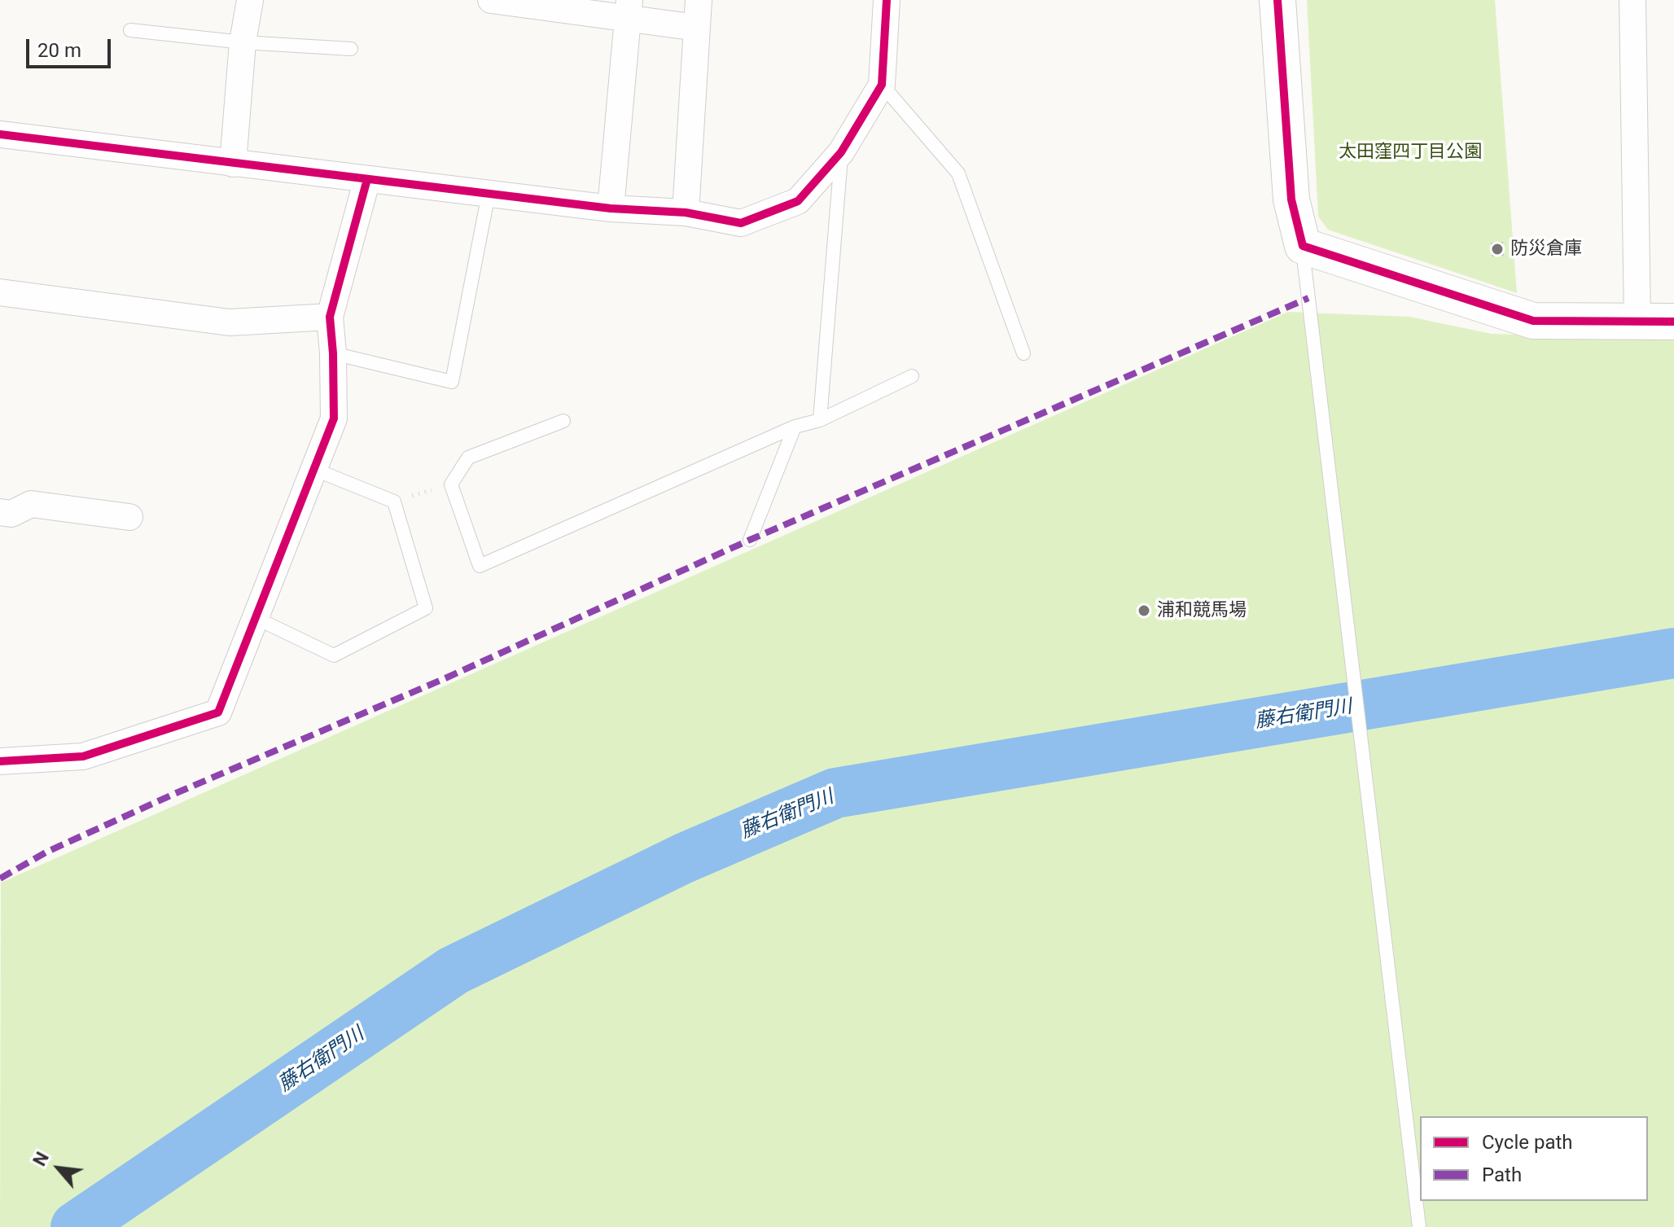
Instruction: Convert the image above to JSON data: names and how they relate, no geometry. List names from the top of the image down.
{
  "water": ["藤右衛門川"],
  "parks": ["太田窪四丁目公園"],
  "places": ["防災倉庫", "浦和競馬場"],
  "legend": ["Cycle path", "Path"],
  "scale_bar": "20 m",
  "north": "top left"
}
